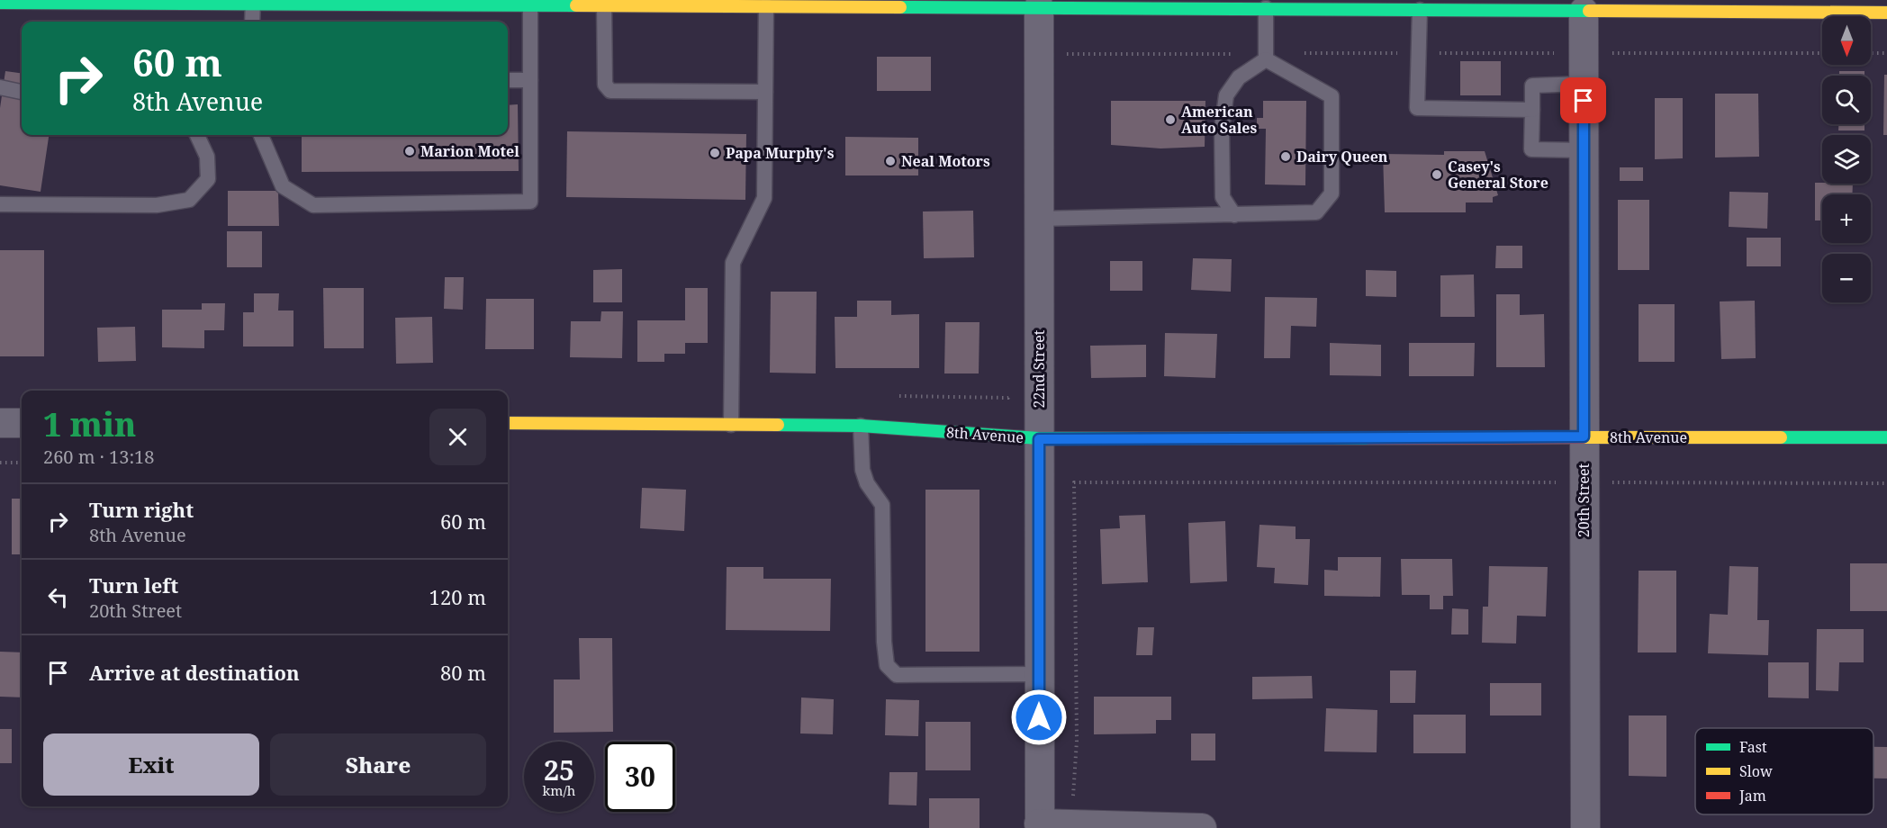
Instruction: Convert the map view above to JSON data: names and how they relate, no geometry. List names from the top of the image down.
{
  "streets": {
    "main road": ["8th Avenue"],
    "street": ["22nd Street", "20th Street"]
  },
  "crossings": [
    ["22nd Street", "8th Avenue"],
    ["8th Avenue", "20th Street"]
  ],
  "places": [
    "American Auto Sales",
    "Marion Motel",
    "Papa Murphy's",
    "Dairy Queen",
    "Neal Motors",
    "Casey's General Store"
  ],
  "legend": ["Fast", "Slow", "Jam"],
  "north": "bottom",
  "page": {
    "map_buttons": ["+", "−"],
    "turn": ["60 m", "8th Avenue"],
    "heading": ["1 min", "260 m · 13:18"],
    "list": [
      {
        "name": "Turn right",
        "note": "8th Avenue",
        "value": "60 m"
      },
      {
        "name": "Turn left",
        "note": "20th Street",
        "value": "120 m"
      },
      {
        "name": "Arrive at destination",
        "value": "80 m"
      }
    ],
    "buttons": ["Exit", "Share"],
    "speed": "25 km/h",
    "limit": "30"
  }
}
